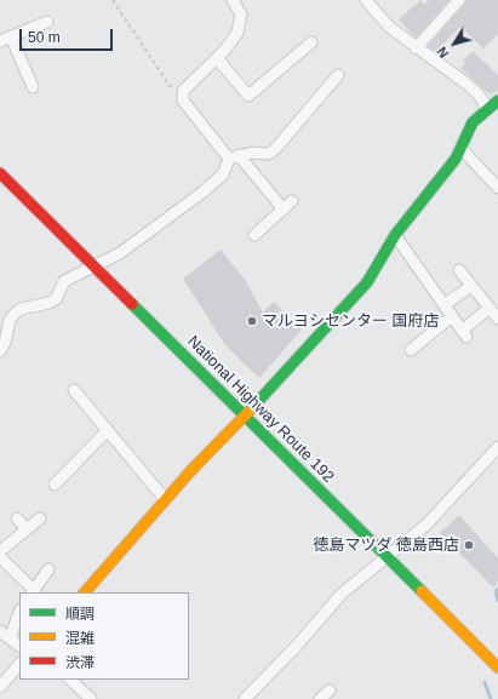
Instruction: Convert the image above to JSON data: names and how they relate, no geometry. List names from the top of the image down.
{
  "streets": {
    "main road": ["National Highway Route 192"]
  },
  "places": ["マルヨシセンター 国府店", "徳島マツダ 徳島西店"],
  "legend": ["順調", "混雑", "渋滞"],
  "scale_bar": "50 m",
  "north": "bottom left"
}
